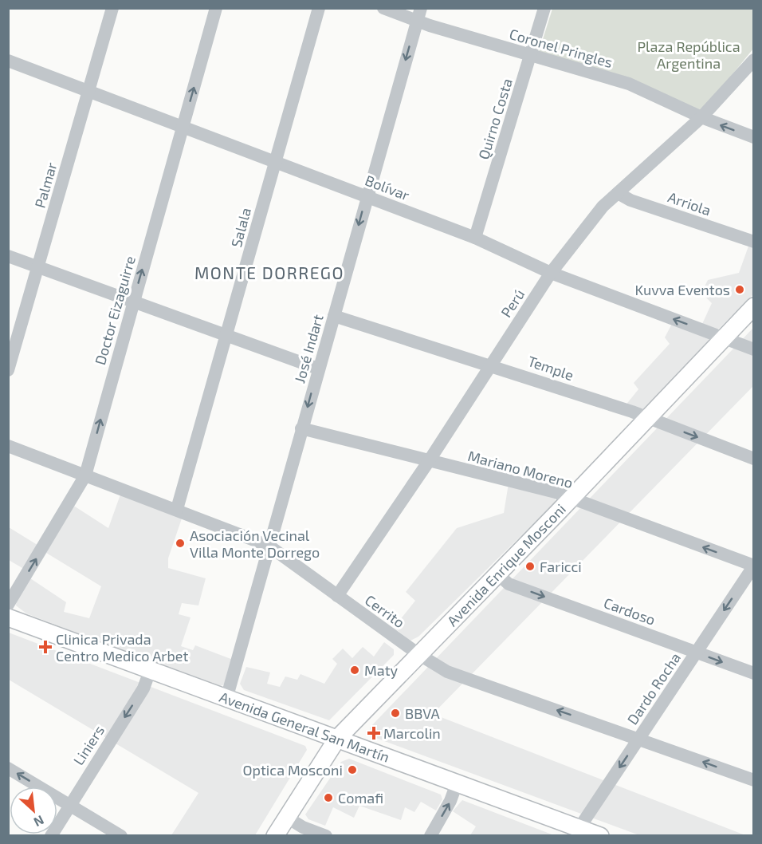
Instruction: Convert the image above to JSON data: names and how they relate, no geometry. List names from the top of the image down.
{
  "streets": {
    "main road": ["Avenida Enrique Mosconi", "Avenida General San Martín"],
    "street": [
      "Coronel Pringles",
      "Quirno Costa",
      "Palmar",
      "Bolívar",
      "Arriola",
      "Salala",
      "Perú",
      "Doctor Eizaguirre",
      "José Indart",
      "Temple",
      "Mariano Moreno",
      "Cerrito",
      "Cardoso",
      "Dardo Rocha",
      "Liniers"
    ]
  },
  "crossings": [
    ["Coronel Pringles", "Quirno Costa"],
    ["Coronel Pringles", "Perú"],
    ["Coronel Pringles", "José Indart"],
    ["Quirno Costa", "Bolívar"],
    ["Palmar", "Bolívar"],
    ["Bolívar", "Salala"],
    ["Bolívar", "Perú"],
    ["Bolívar", "Doctor Eizaguirre"],
    ["Bolívar", "José Indart"],
    ["Bolívar", "Avenida Enrique Mosconi"],
    ["Arriola", "Perú"],
    ["Salala", "Cerrito"],
    ["Perú", "Temple"],
    ["Perú", "Mariano Moreno"],
    ["Perú", "Cerrito"],
    ["Doctor Eizaguirre", "Cerrito"],
    ["José Indart", "Temple"],
    ["José Indart", "Mariano Moreno"],
    ["José Indart", "Cerrito"],
    ["José Indart", "Avenida General San Martín"],
    ["Temple", "Avenida Enrique Mosconi"],
    ["Mariano Moreno", "Avenida Enrique Mosconi"],
    ["Mariano Moreno", "Dardo Rocha"],
    ["Avenida Enrique Mosconi", "Cerrito"],
    ["Avenida Enrique Mosconi", "Cardoso"],
    ["Avenida Enrique Mosconi", "Avenida General San Martín"],
    ["Cerrito", "Dardo Rocha"],
    ["Cardoso", "Dardo Rocha"],
    ["Dardo Rocha", "Avenida General San Martín"],
    ["Avenida General San Martín", "Liniers"]
  ],
  "one_way": [
    "Doctor Eizaguirre",
    "José Indart",
    "Mariano Moreno",
    "Cerrito",
    "Cardoso",
    "Dardo Rocha",
    "Liniers"
  ],
  "districts": ["MONTE DORREGO"],
  "parks": ["Plaza República Argentina"],
  "places": {
    "other": [
      "Kuvva Eventos",
      "Asociación Vecinal Villa Monte Dorrego",
      "Faricci",
      "Maty",
      "BBVA",
      "Optica Mosconi",
      "Comafi"
    ],
    "health": ["Clinica Privada Centro Medico Arbet", "Marcolin"]
  },
  "north": "bottom right"
}
